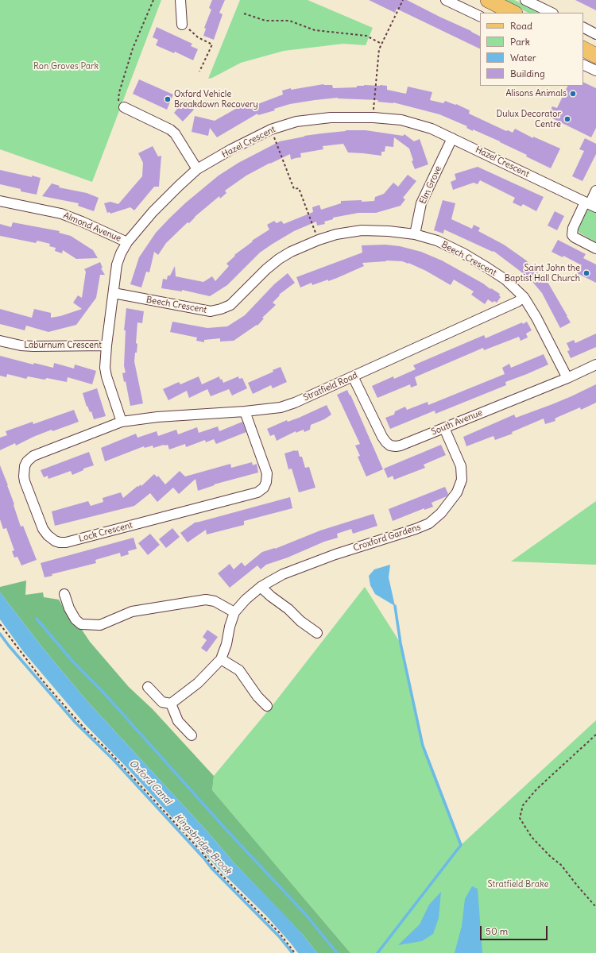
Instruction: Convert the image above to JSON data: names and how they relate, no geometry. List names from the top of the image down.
{
  "streets": {
    "street": [
      "Hazel Crescent",
      "Elm Grove",
      "Almond Avenue",
      "Beech Crescent",
      "Laburnum Crescent",
      "Stratfield Road",
      "South Avenue",
      "Lock Crescent",
      "Croxford Gardens"
    ]
  },
  "crossings": [
    ["Hazel Crescent", "Elm Grove"],
    ["Hazel Crescent", "Almond Avenue"],
    ["Hazel Crescent", "Beech Crescent"],
    ["Hazel Crescent", "Laburnum Crescent"],
    ["Hazel Crescent", "Stratfield Road"],
    ["Hazel Crescent", "Lock Crescent"],
    ["Elm Grove", "Beech Crescent"],
    ["Beech Crescent", "Stratfield Road"],
    ["Beech Crescent", "South Avenue"],
    ["Stratfield Road", "South Avenue"],
    ["Stratfield Road", "Lock Crescent"],
    ["South Avenue", "Croxford Gardens"]
  ],
  "water": ["Oxford Canal", "Kingsbridge Brook"],
  "parks": ["Ron Groves Park", "Stratfield Brake"],
  "places": [
    "Alisons Animals",
    "Oxford Vehicle Breakdown Recovery",
    "Dulux Decorator Centre",
    "Saint John the Baptist Hall Church"
  ],
  "legend": [
    "Road",
    "Park",
    "Water",
    "Building"
  ],
  "scale_bar": "50 m"
}
